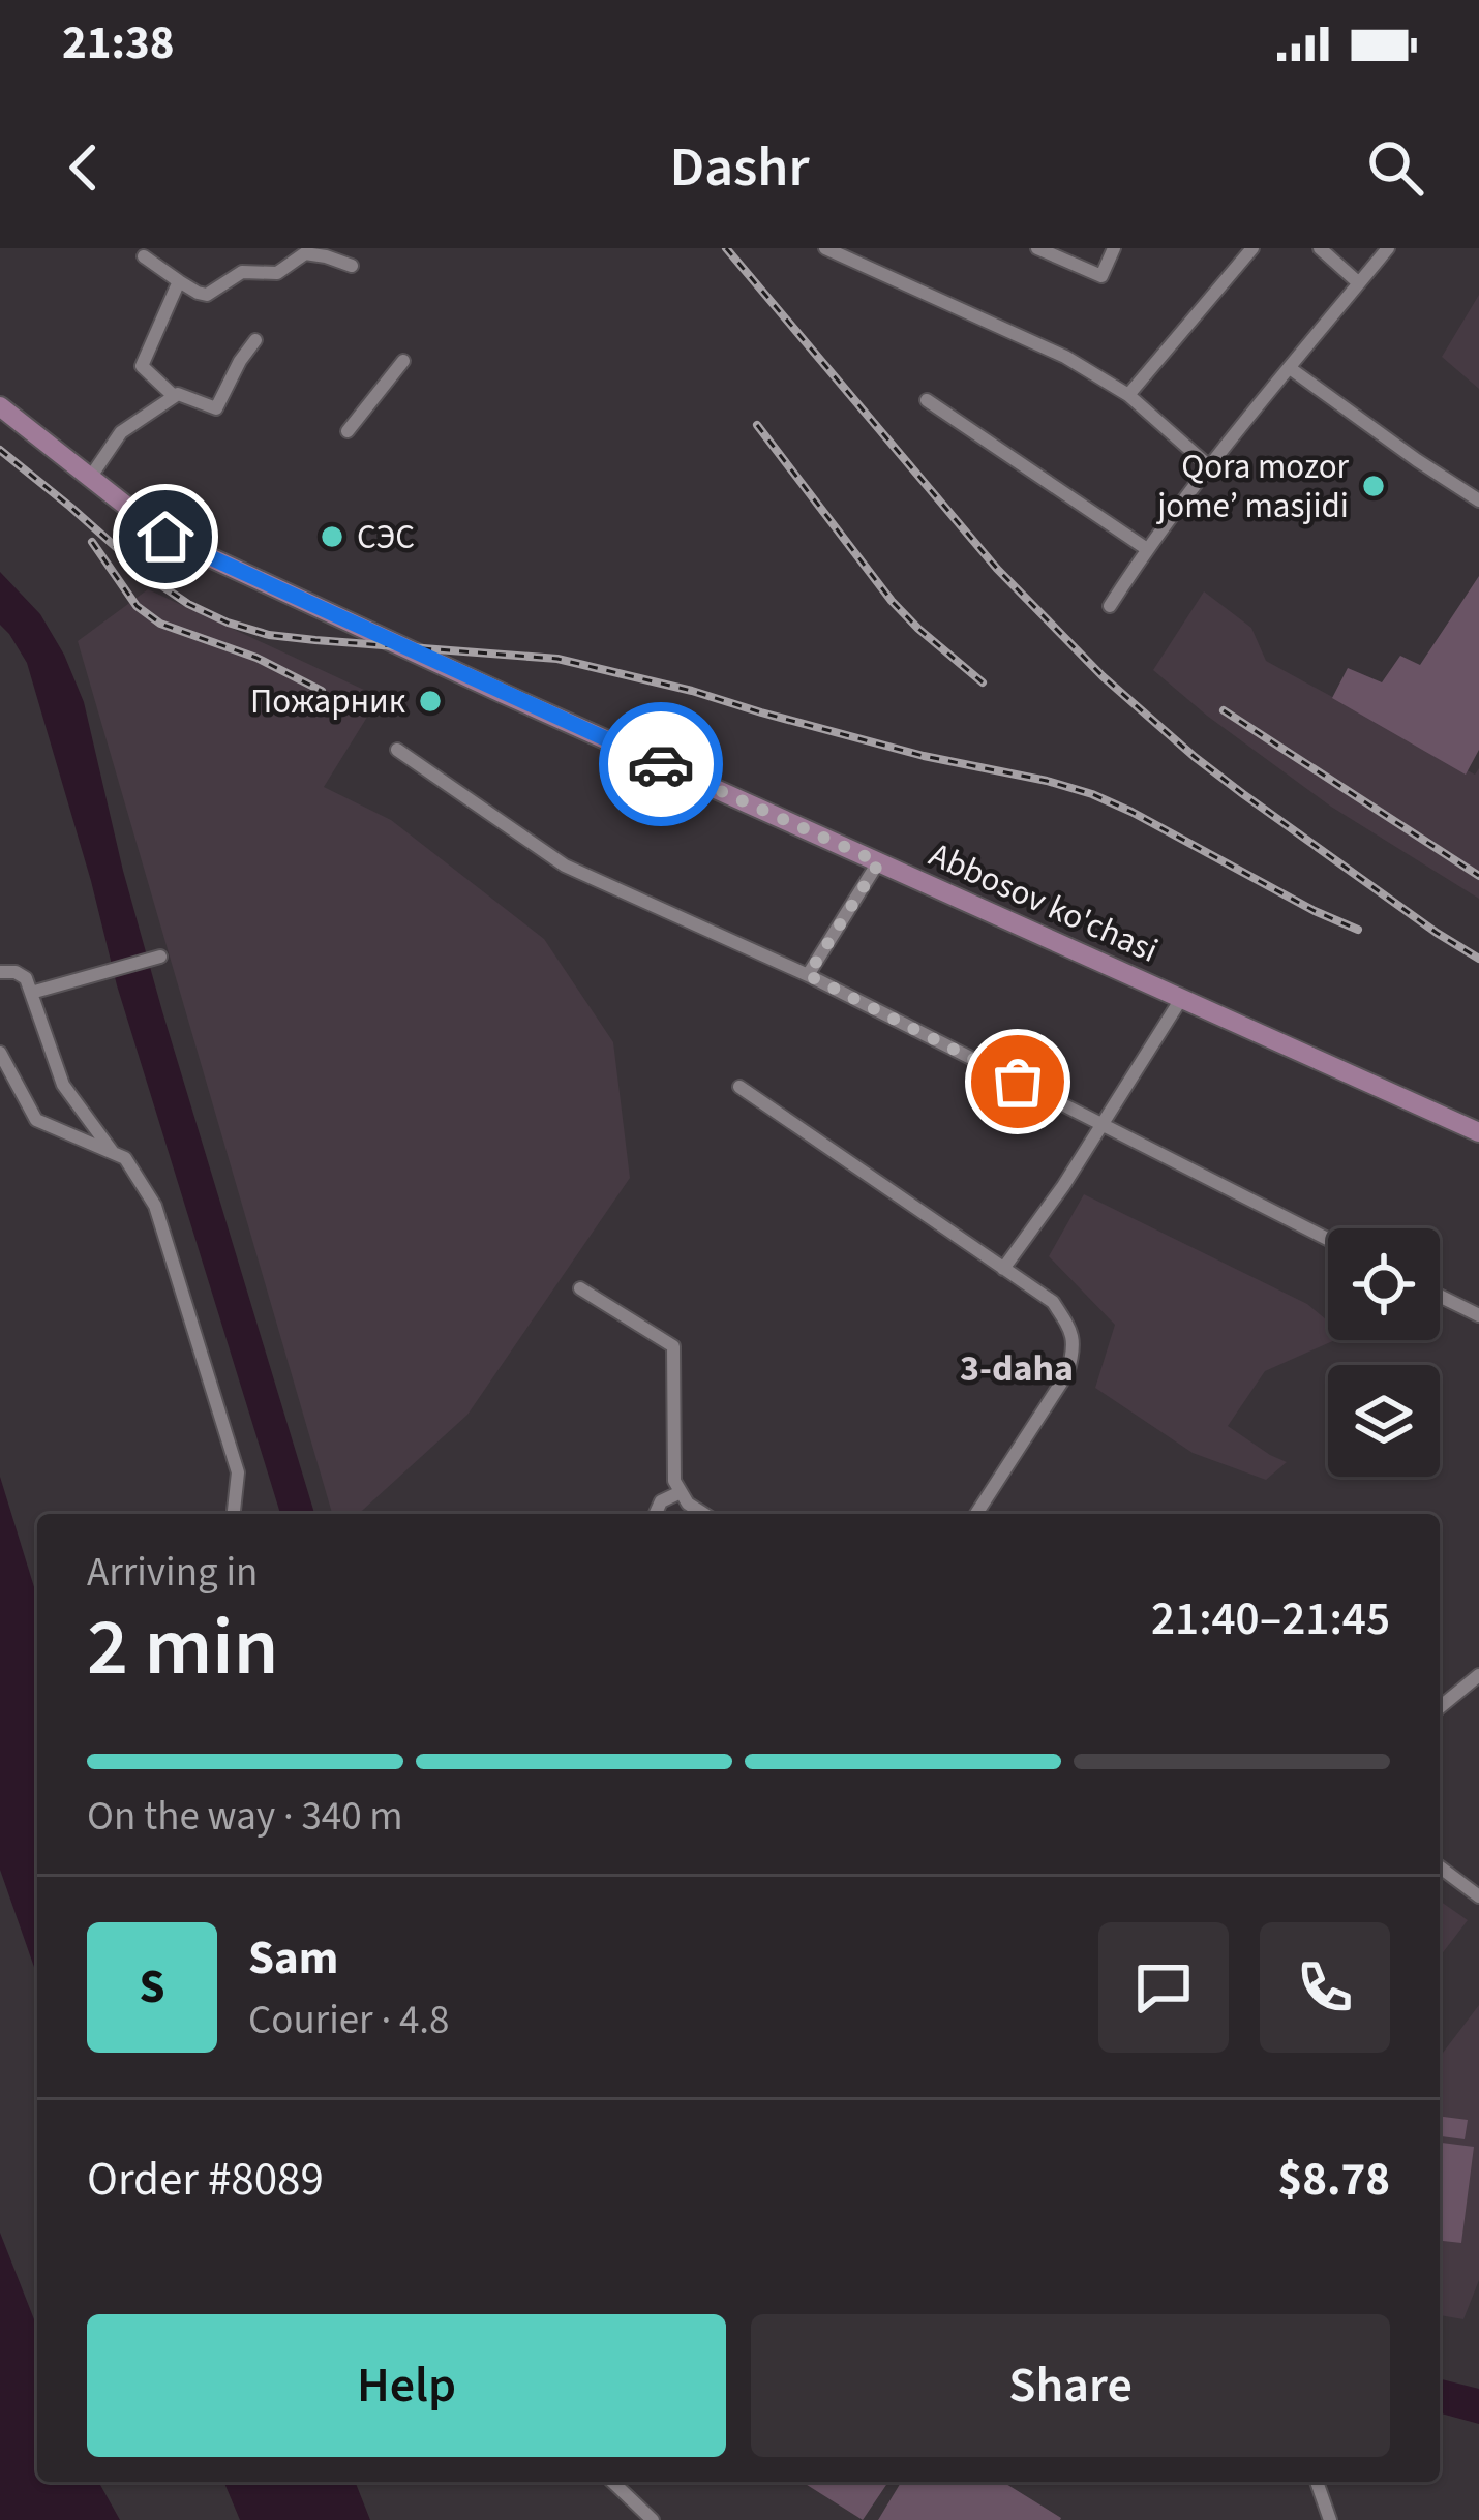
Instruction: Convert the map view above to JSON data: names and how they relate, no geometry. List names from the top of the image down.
{
  "streets": {
    "main road": ["Abbosov ko'chasi"]
  },
  "districts": ["3-daha"],
  "places": ["Qora mozor jome’ masjidi", "СЭС", "Пожарник"],
  "page": {
    "status": "21:38",
    "header": "Dashr",
    "heading": ["2 min", "Arriving in", "21:40–21:45"],
    "panel": [
      "Sam",
      "Courier · 4.8",
      "Order #8089",
      "$8.78"
    ],
    "bar": "On the way · 340 m",
    "round": "S",
    "buttons": ["Help", "Share"]
  }
}
